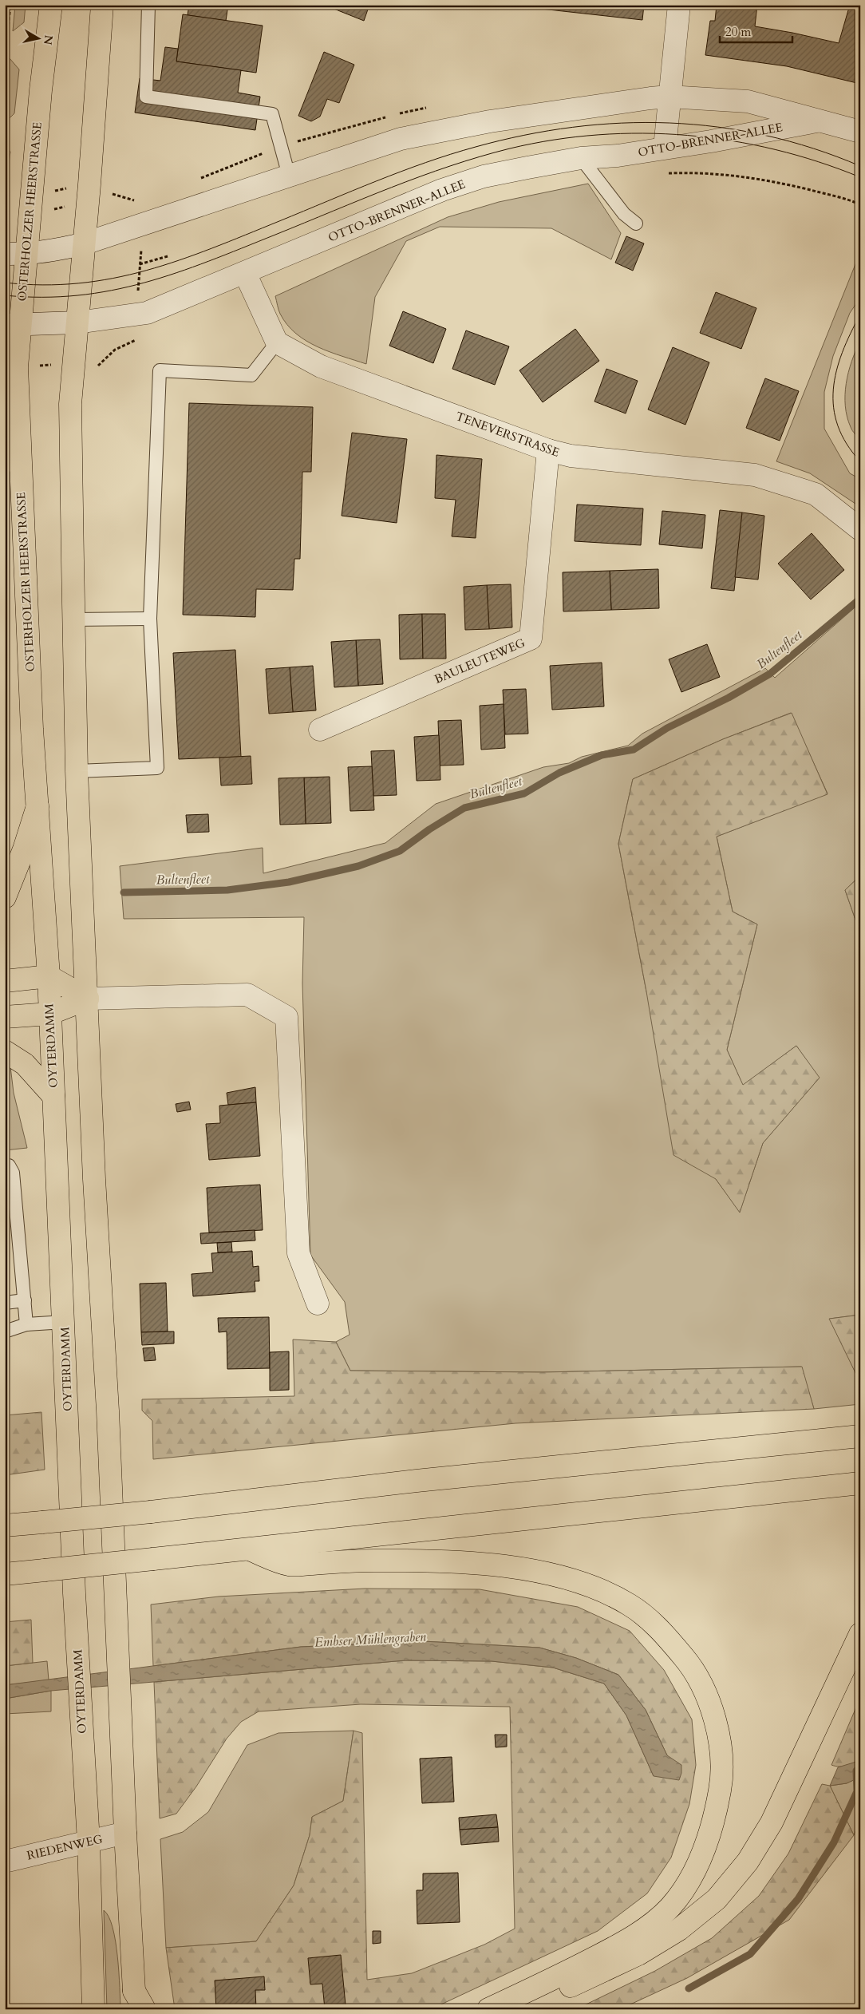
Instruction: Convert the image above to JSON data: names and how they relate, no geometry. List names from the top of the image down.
{
  "streets": {
    "main road": ["OSTERHOLZER HEERSTRASSE", "OYTERDAMM"],
    "street": [
      "OTTO-BRENNER-ALLEE",
      "TENEVERSTRASSE",
      "BAULEUTEWEG",
      "RIEDENWEG"
    ]
  },
  "crossings": [
    ["OTTO-BRENNER-ALLEE", "OSTERHOLZER HEERSTRASSE"],
    ["OSTERHOLZER HEERSTRASSE", "OYTERDAMM"],
    ["TENEVERSTRASSE", "BAULEUTEWEG"],
    ["OYTERDAMM", "RIEDENWEG"]
  ],
  "water": ["Bultenfleet", "Embser Mühlengraben"],
  "scale_bar": "20 m",
  "north": "right"
}
